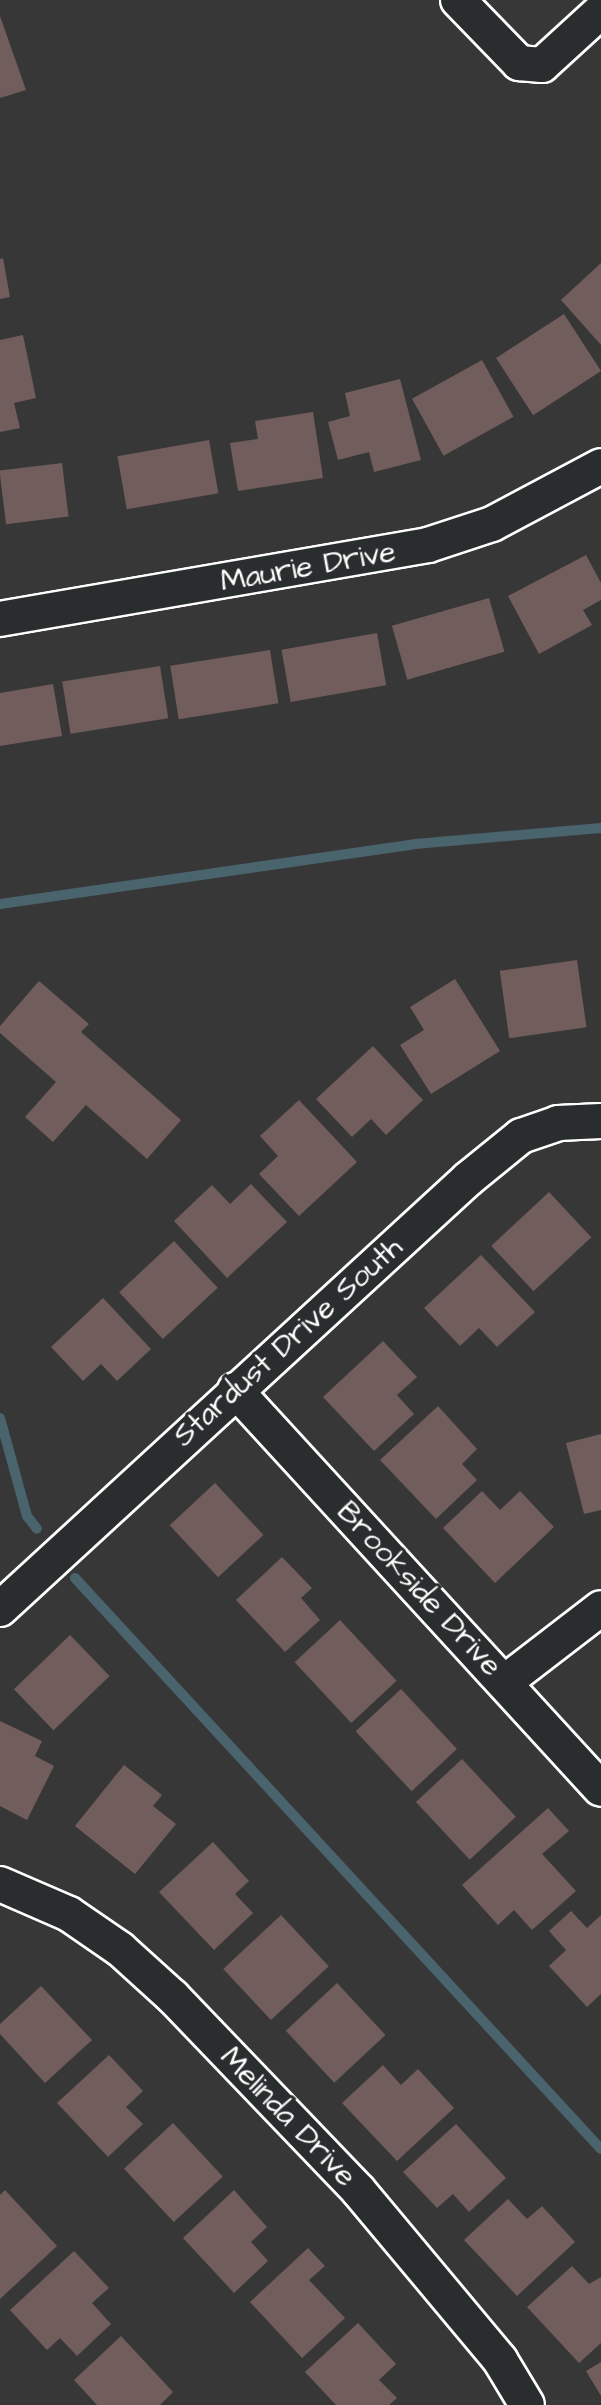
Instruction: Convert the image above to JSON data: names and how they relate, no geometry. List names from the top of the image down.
{
  "streets": {
    "street": [
      "Maurie Drive",
      "Stardust Drive South",
      "Brookside Drive",
      "Melinda Drive"
    ]
  },
  "crossings": [
    ["Stardust Drive South", "Brookside Drive"]
  ]
}
